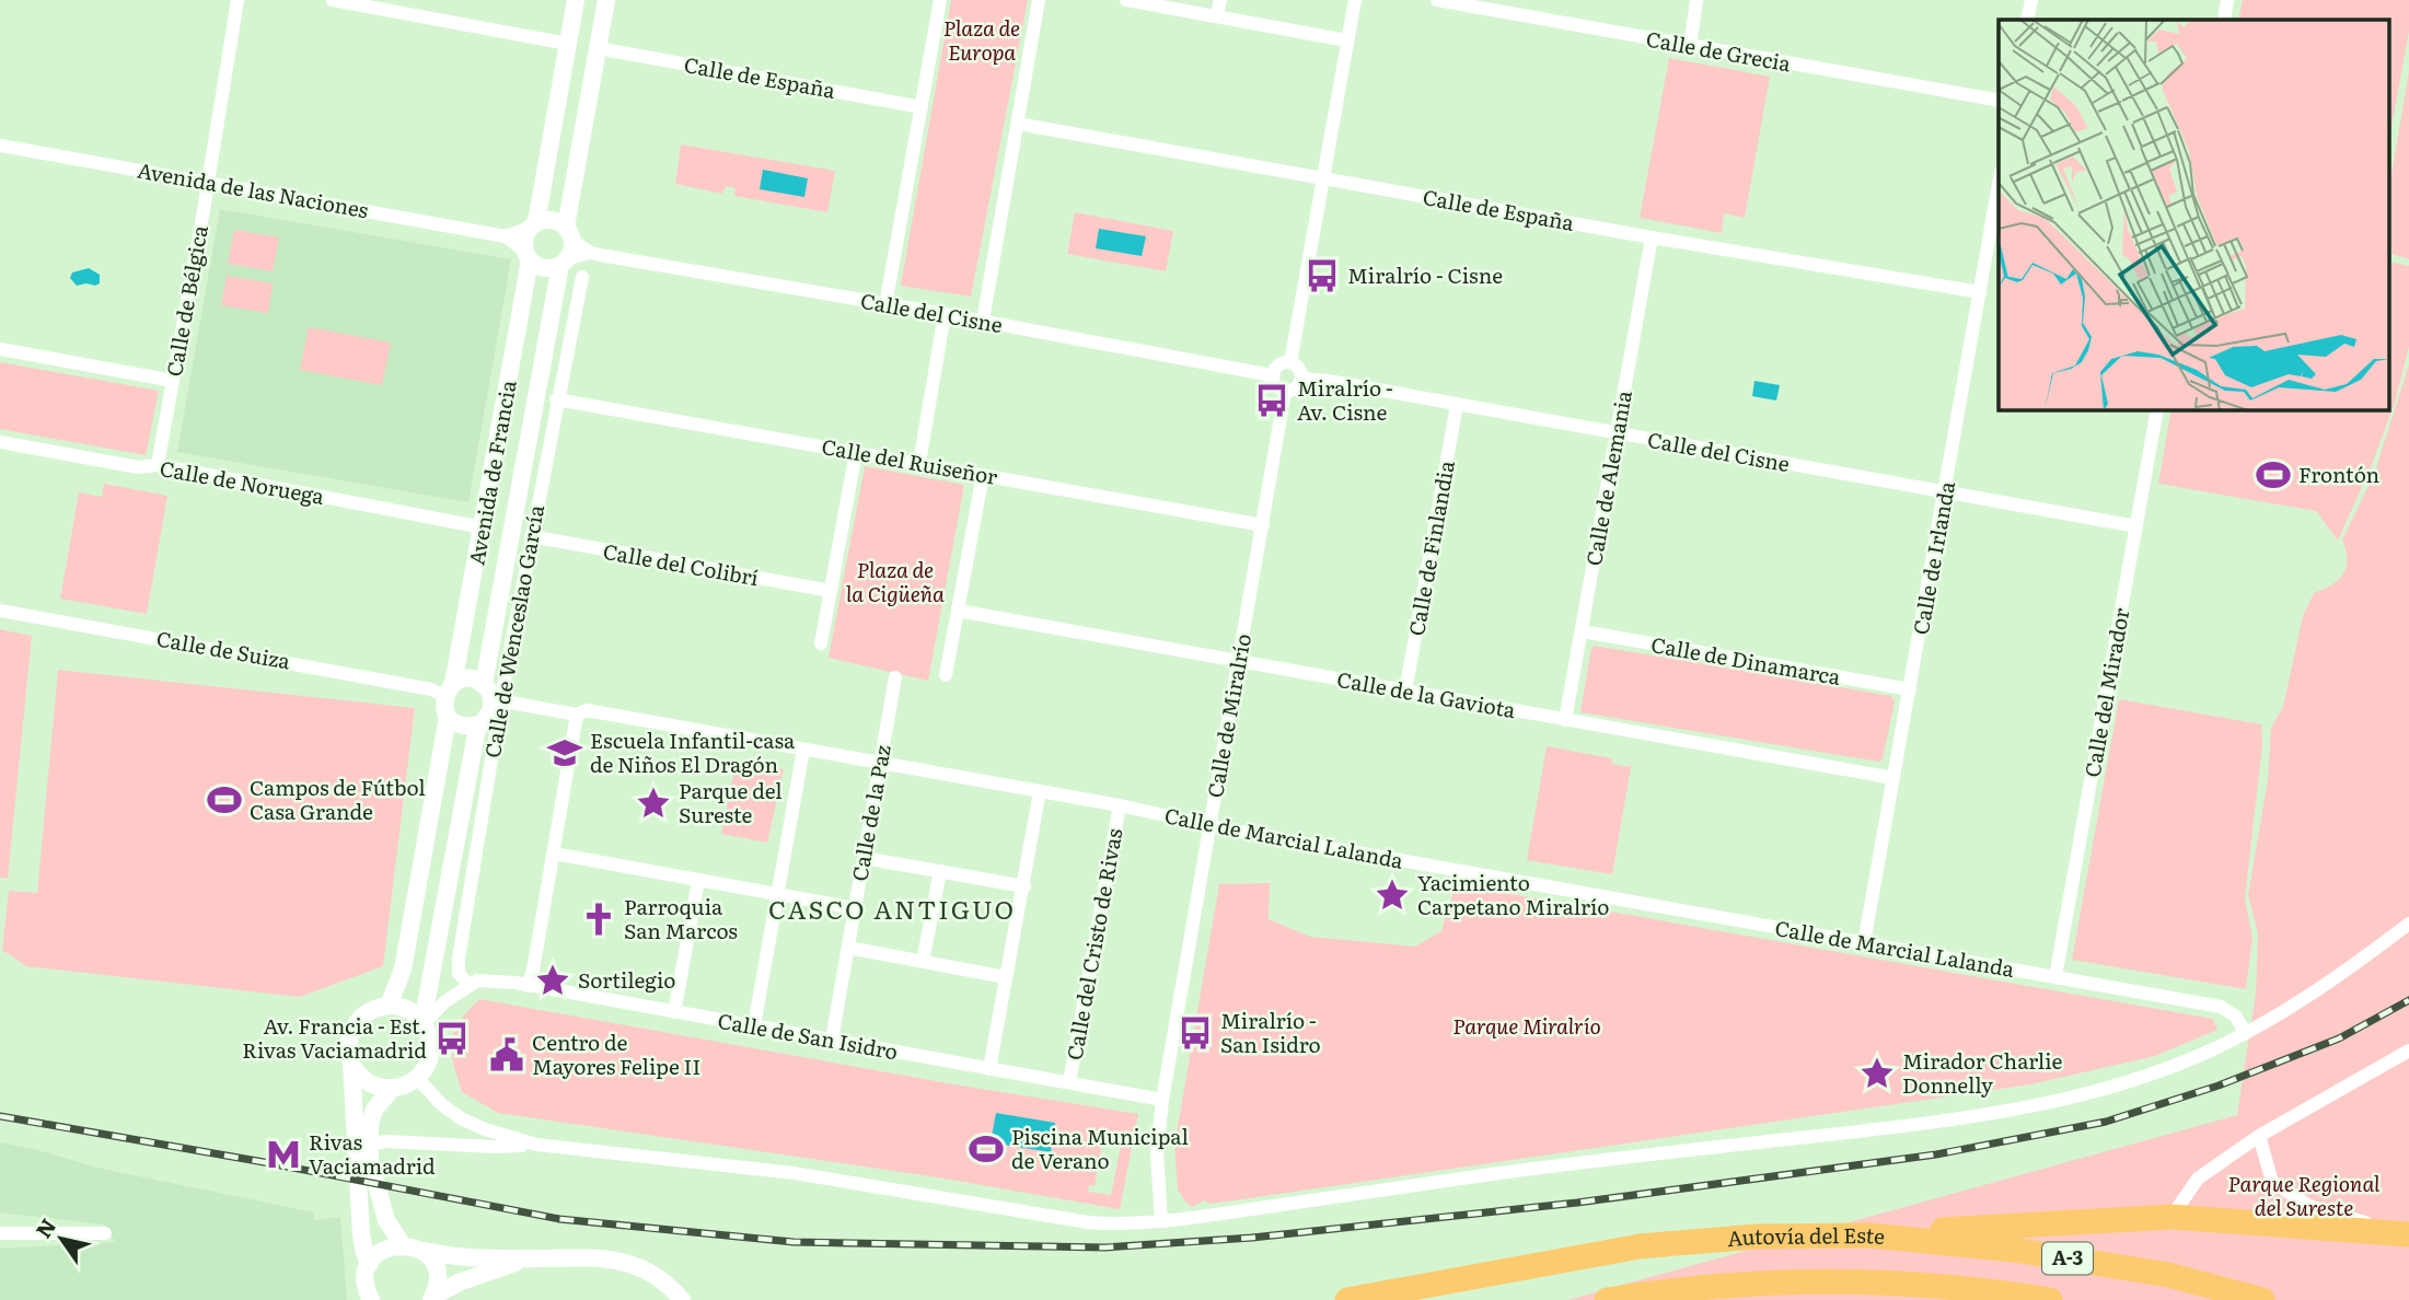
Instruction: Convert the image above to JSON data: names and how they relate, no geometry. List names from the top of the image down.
{
  "streets": {
    "highway": ["Autovía del Este", "A-3"],
    "street": [
      "Calle de Grecia",
      "Calle de España",
      "Avenida de las Naciones",
      "Calle de Bélgica",
      "Calle del Cisne",
      "Calle del Ruiseñor",
      "Avenida de Francia",
      "Calle de Alemania",
      "Calle de Noruega",
      "Calle de Finlandia",
      "Calle de Irlanda",
      "Calle del Colibrí",
      "Calle de Wenceslao García",
      "Calle de Suiza",
      "Calle de Dinamarca",
      "Calle del Mirador",
      "Calle de la Gaviota",
      "Calle de Miralrío",
      "Calle de la Paz",
      "Calle de Marcial Lalanda",
      "Calle del Cristo de Rivas",
      "Calle de San Isidro"
    ]
  },
  "crossings": [
    ["Calle de España", "Avenida de Francia"],
    ["Calle de España", "Calle de Alemania"],
    ["Calle de España", "Calle de Irlanda"],
    ["Avenida de las Naciones", "Calle de Bélgica"],
    ["Avenida de las Naciones", "Calle del Cisne"],
    ["Avenida de las Naciones", "Avenida de Francia"],
    ["Calle de Bélgica", "Calle de Noruega"],
    ["Calle del Cisne", "Avenida de Francia"],
    ["Calle del Cisne", "Calle de Alemania"],
    ["Calle del Cisne", "Calle de Finlandia"],
    ["Calle del Cisne", "Calle de Irlanda"],
    ["Calle del Cisne", "Calle del Mirador"],
    ["Calle del Cisne", "Calle de Miralrío"],
    ["Calle del Ruiseñor", "Calle de Wenceslao García"],
    ["Calle del Ruiseñor", "Calle de Miralrío"],
    ["Avenida de Francia", "Calle de Noruega"],
    ["Avenida de Francia", "Calle de Wenceslao García"],
    ["Avenida de Francia", "Calle de Suiza"],
    ["Avenida de Francia", "Calle de Marcial Lalanda"],
    ["Calle de Alemania", "Calle de Dinamarca"],
    ["Calle de Alemania", "Calle de la Gaviota"],
    ["Calle de Finlandia", "Calle de la Gaviota"],
    ["Calle de Irlanda", "Calle de Dinamarca"],
    ["Calle de Irlanda", "Calle de la Gaviota"],
    ["Calle de Irlanda", "Calle de Marcial Lalanda"],
    ["Calle del Colibrí", "Calle de Wenceslao García"],
    ["Calle de Wenceslao García", "Calle de Suiza"],
    ["Calle de Wenceslao García", "Calle de Marcial Lalanda"],
    ["Calle de Wenceslao García", "Calle de San Isidro"],
    ["Calle de Suiza", "Calle de Marcial Lalanda"],
    ["Calle del Mirador", "Calle de Marcial Lalanda"],
    ["Calle de la Gaviota", "Calle de Miralrío"],
    ["Calle de Miralrío", "Calle de Marcial Lalanda"],
    ["Calle de Miralrío", "Calle de San Isidro"],
    ["Calle de la Paz", "Calle de Marcial Lalanda"],
    ["Calle de la Paz", "Calle de San Isidro"],
    ["Calle de Marcial Lalanda", "Calle del Cristo de Rivas"],
    ["Calle del Cristo de Rivas", "Calle de San Isidro"]
  ],
  "districts": ["CASCO ANTIGUO"],
  "parks": [
    "Plaza de Europa",
    "Plaza de la Cigüeña",
    "Parque Miralrío",
    "Parque Regional del Sureste"
  ],
  "places": {
    "bus stop": [
      "Miralrío - Cisne",
      "Miralrío - Av. Cisne",
      "Miralrío - San Isidro",
      "Av. Francia - Est. Rivas Vaciamadrid"
    ],
    "sports": ["Frontón", "Campos de Fútbol Casa Grande", "Piscina Municipal de Verano"],
    "school or university": ["Escuela Infantil-casa de Niños El Dragón"],
    "place": [
      "Parque del Sureste",
      "Yacimiento Carpetano Miralrío",
      "Sortilegio",
      "Mirador Charlie Donnelly"
    ],
    "church": ["Parroquia San Marcos"],
    "public building": ["Centro de Mayores Felipe II"],
    "metro station": ["Rivas Vaciamadrid"]
  },
  "north": "top left"
}
